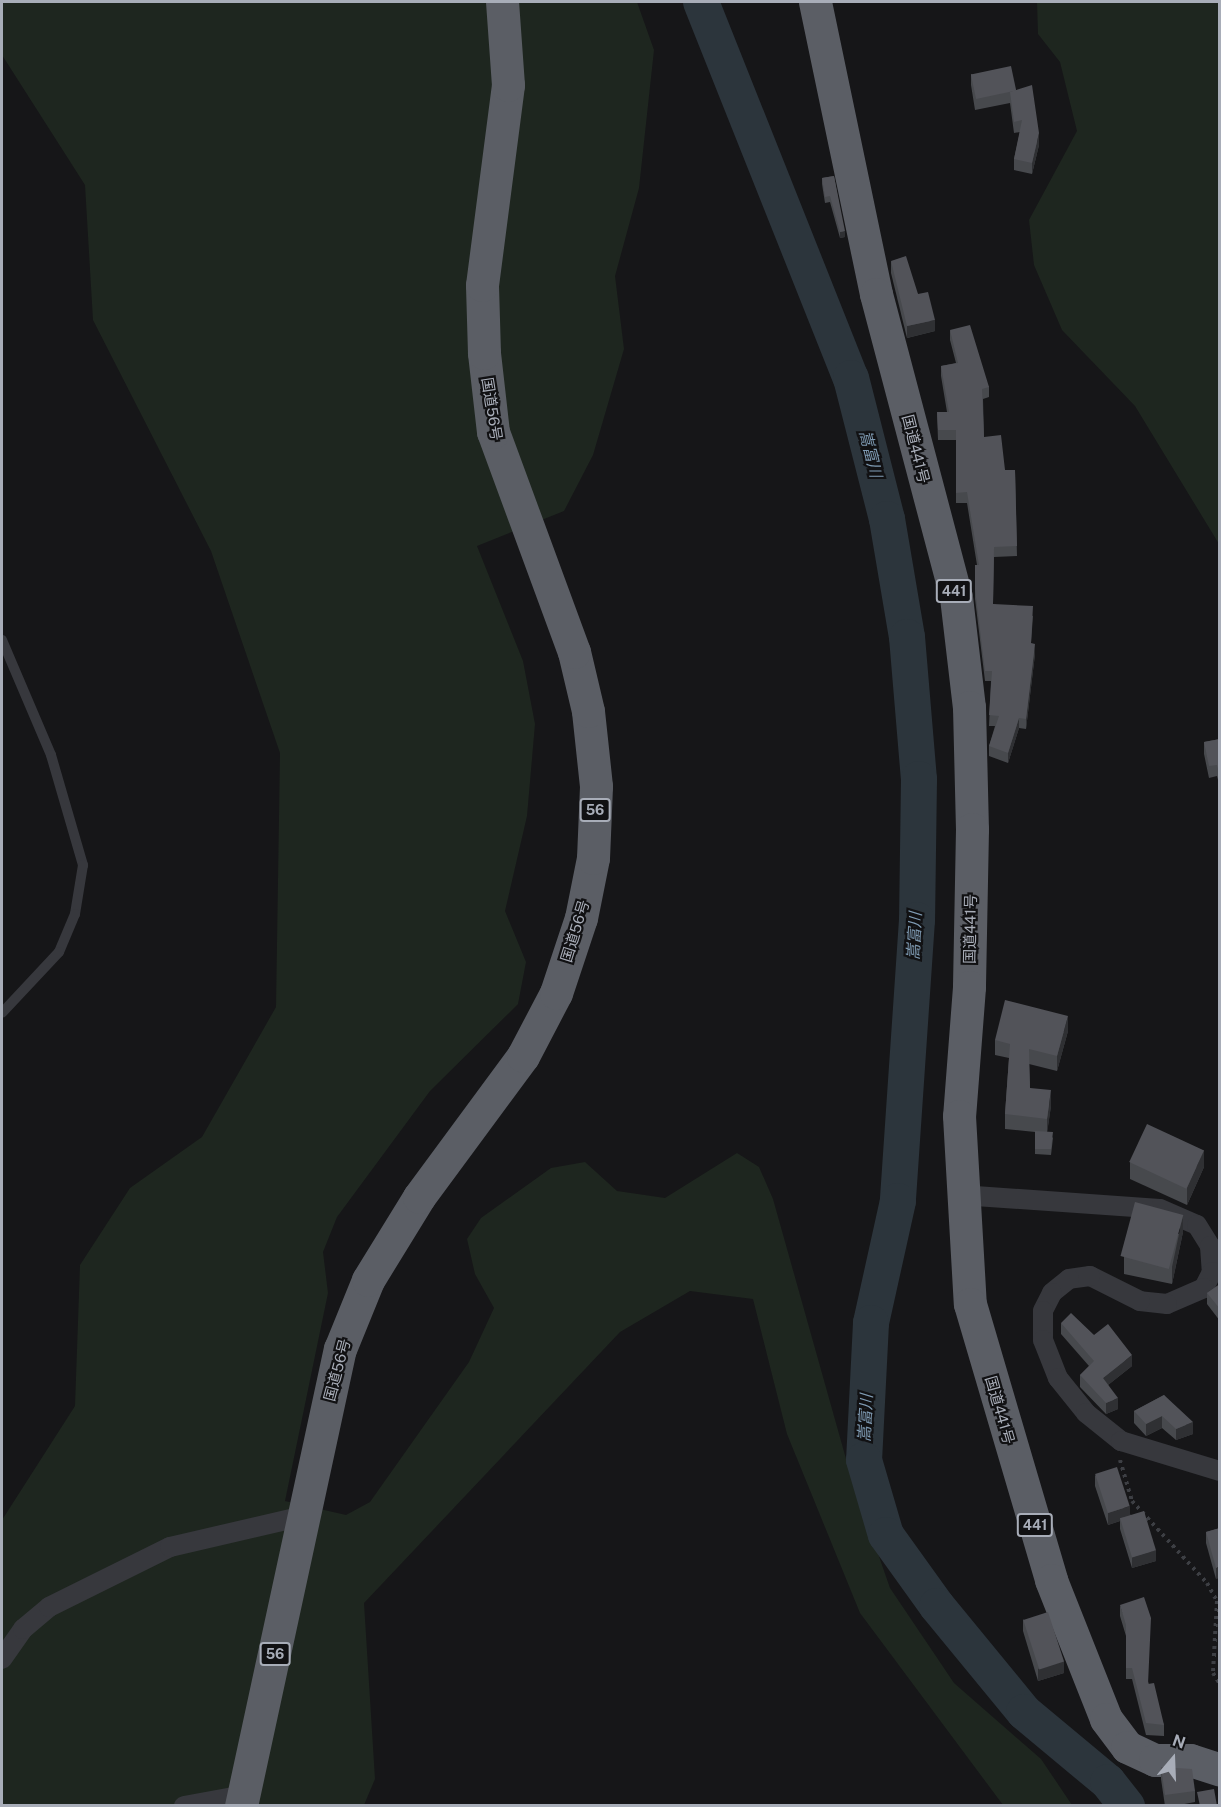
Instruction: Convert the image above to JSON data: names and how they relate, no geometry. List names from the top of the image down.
{
  "streets": {
    "highway": [
      "国道56号",
      "国道441号",
      "441",
      "56"
    ]
  },
  "water": ["嵩富川"],
  "north": "top"
}
